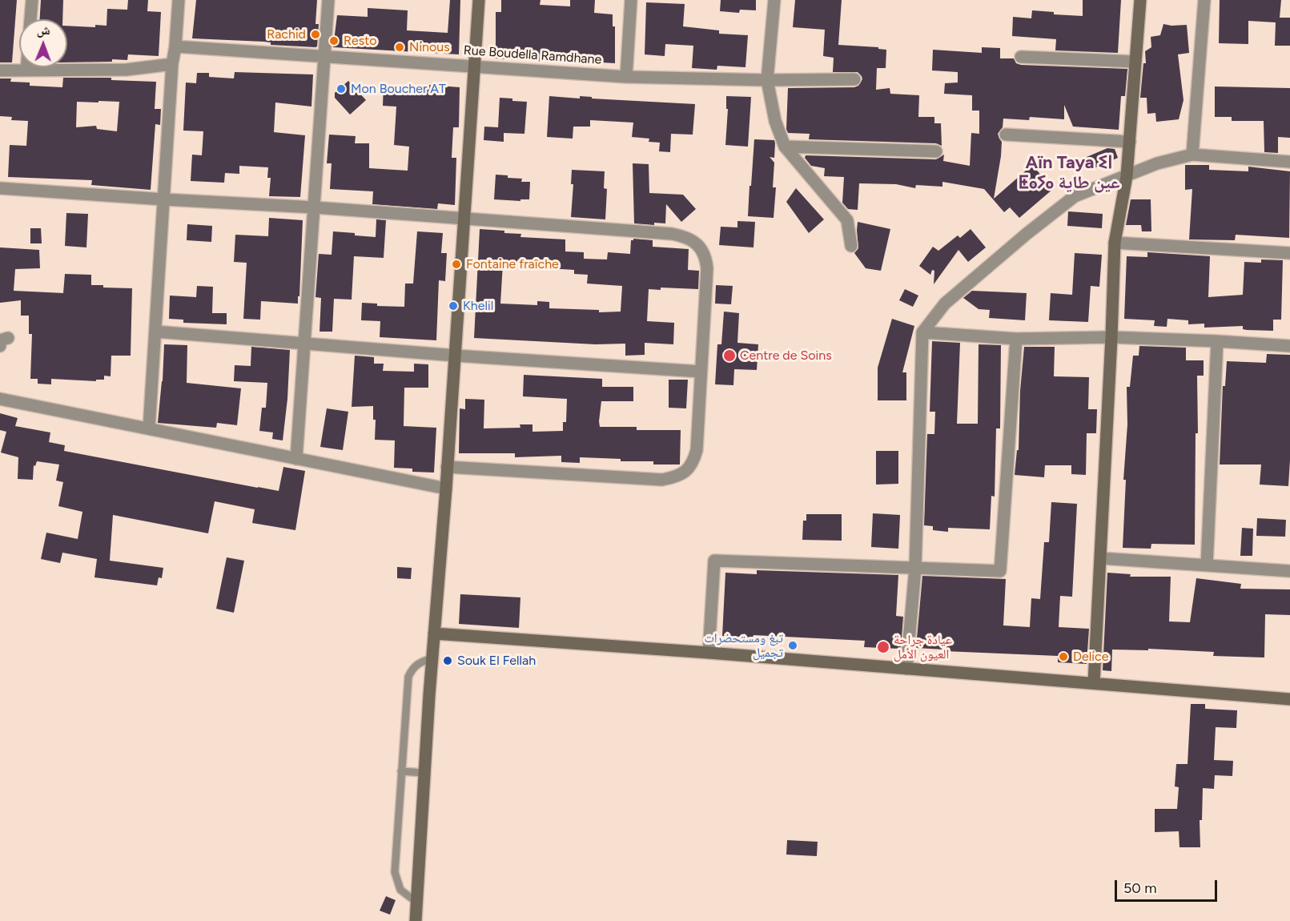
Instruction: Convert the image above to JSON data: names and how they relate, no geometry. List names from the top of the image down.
{
  "streets": {
    "street": ["Rue Boudella Ramdhane"]
  },
  "districts": ["Aïn Taya ⵉⵏ ⵟⴰⵢⴰ عين طاية"],
  "places": [
    "Rachid",
    "Resto",
    "Ninous",
    "Mon Boucher AT",
    "Fontaine fraîche",
    "Khelil",
    "Centre de Soins",
    "تبغ ومستحضرات تجميل",
    "عيادة جراحة العيون الأمل",
    "Delice",
    "Souk El Fellah"
  ],
  "scale_bar": "50 m",
  "north": "top"
}
